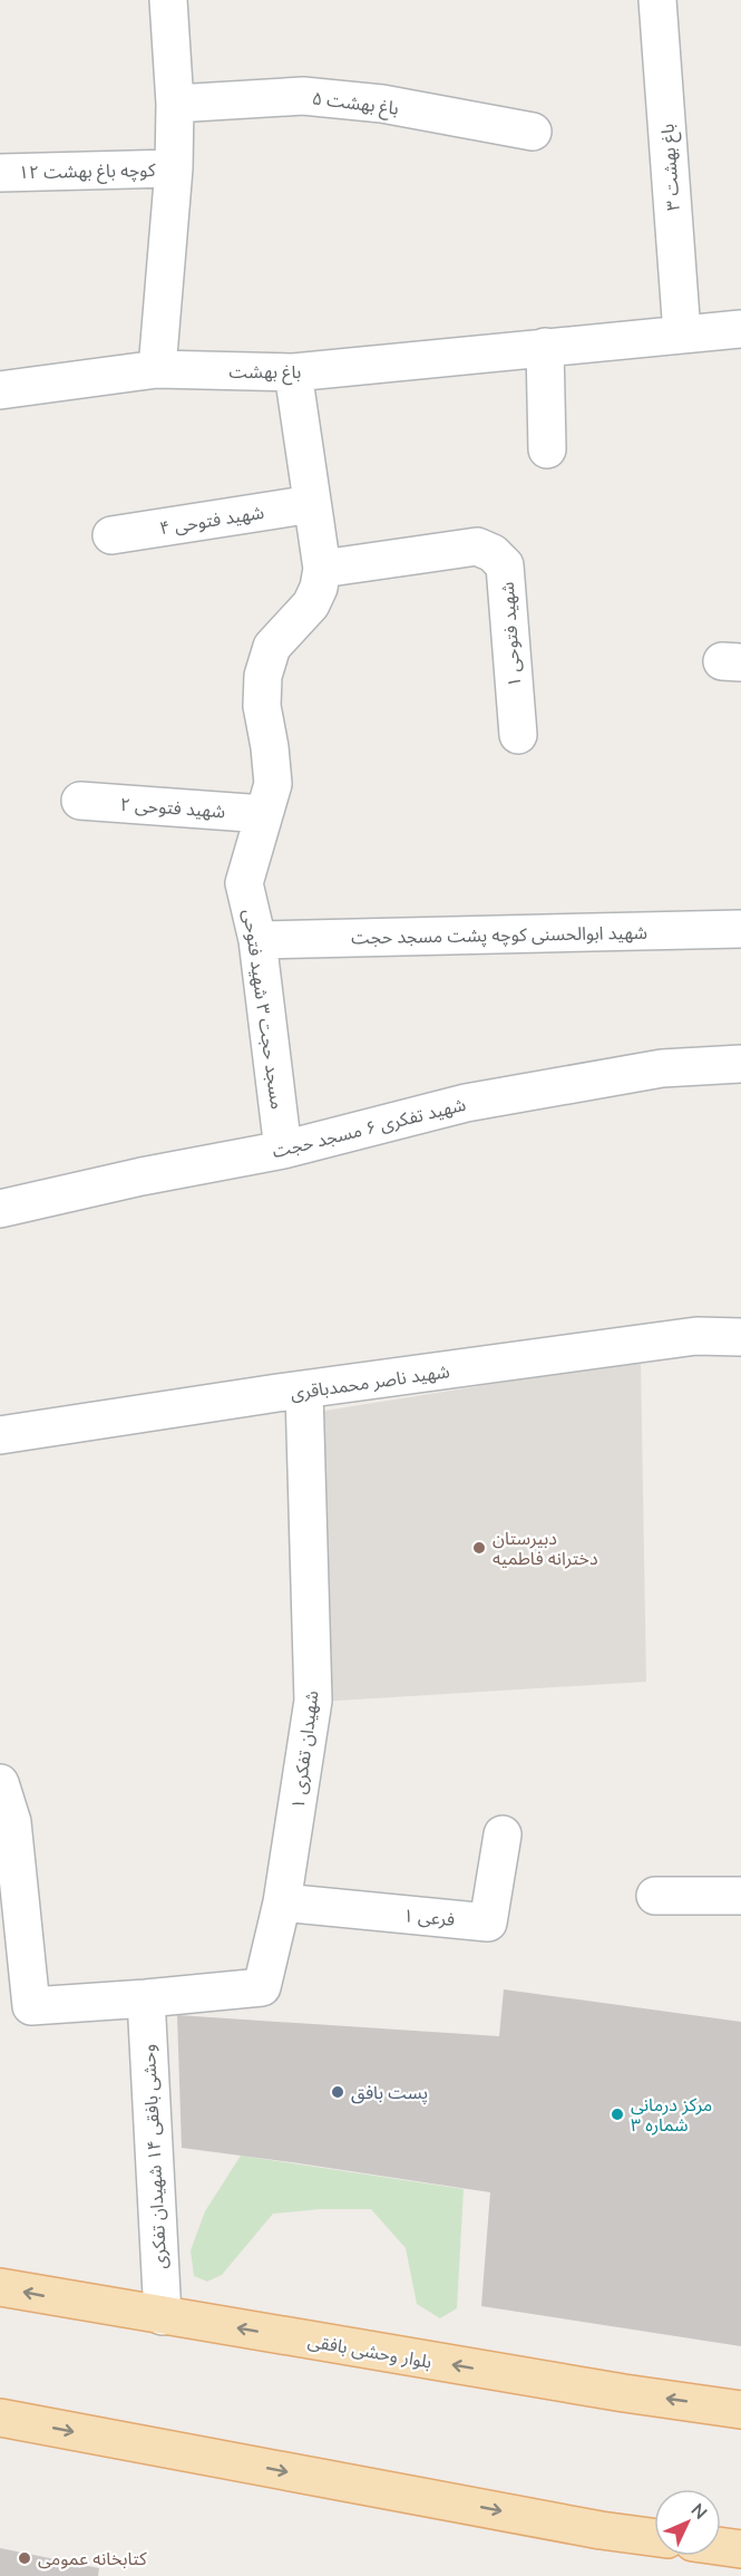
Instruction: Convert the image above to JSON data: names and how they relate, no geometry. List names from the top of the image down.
{
  "streets": {
    "main road": ["بلوار وحشی بافقی"],
    "street": [
      "باغ بهشت ۵",
      "باغ بهشت ۳",
      "کوچه باغ بهشت ۱۲",
      "باغ بهشت",
      "شهید فتوحی ۴",
      "شهید فتوحی ۱",
      "شهید فتوحی ۲",
      "شهید ابوالحسنی کوچه پشت مسجد حجت",
      "مسجد حجت ۳ شهید فتوحی",
      "شهید تفکری ۶ مسجد حجت",
      "شهید ناصر محمدباقری",
      "شهیدان تفکری ۱",
      "فرعی ۱",
      "وحشی بافقی ۱۴ شهیدان تفکری"
    ]
  },
  "crossings": [
    ["باغ بهشت ۳", "باغ بهشت"],
    ["باغ بهشت", "مسجد حجت ۳ شهید فتوحی"],
    ["شهید فتوحی ۴", "مسجد حجت ۳ شهید فتوحی"],
    ["شهید فتوحی ۱", "مسجد حجت ۳ شهید فتوحی"],
    ["شهید فتوحی ۲", "مسجد حجت ۳ شهید فتوحی"],
    ["شهید ابوالحسنی کوچه پشت مسجد حجت", "مسجد حجت ۳ شهید فتوحی"],
    ["مسجد حجت ۳ شهید فتوحی", "شهید تفکری ۶ مسجد حجت"],
    ["شهید ناصر محمدباقری", "شهیدان تفکری ۱"],
    ["شهیدان تفکری ۱", "فرعی ۱"],
    ["شهیدان تفکری ۱", "وحشی بافقی ۱۴ شهیدان تفکری"],
    ["وحشی بافقی ۱۴ شهیدان تفکری", "بلوار وحشی بافقی"]
  ],
  "places": [
    "دبیرستان دخترانه فاطمیه",
    "پست بافق",
    "مرکز درمانی شماره ۳",
    "کتابخانه عمومی"
  ],
  "north": "top right"
}
